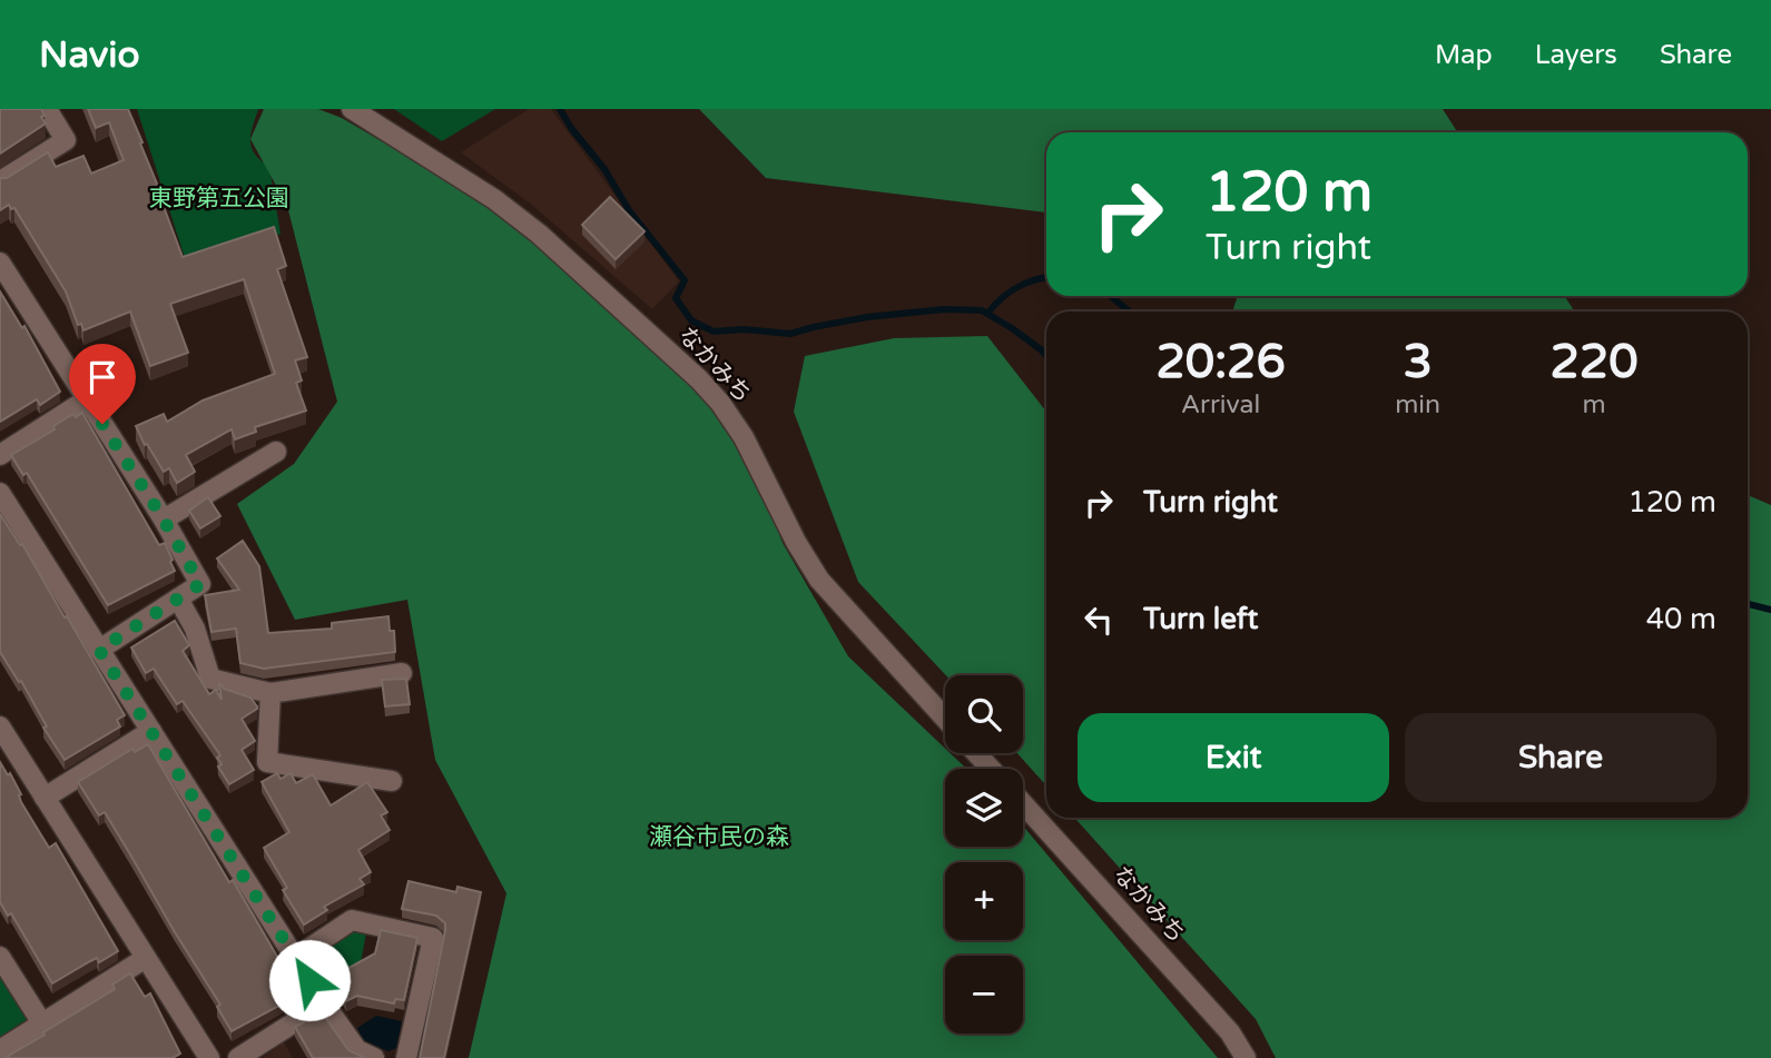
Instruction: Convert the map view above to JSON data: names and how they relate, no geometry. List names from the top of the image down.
{
  "streets": {
    "street": ["なかみち"]
  },
  "parks": ["東野第五公園", "瀬谷市民の森"],
  "page": {
    "header": "Navio",
    "nav": ["Map", "Layers", "Share"],
    "turn": ["120 m", "Turn right"],
    "eta": [
      "20:26",
      "Arrival",
      "3",
      "min",
      "220",
      "m"
    ],
    "list": [
      {
        "name": "Turn right",
        "value": "120 m"
      },
      {
        "name": "Turn left",
        "value": "40 m"
      }
    ],
    "map_buttons": ["+", "−"],
    "buttons": ["Exit", "Share"]
  }
}
